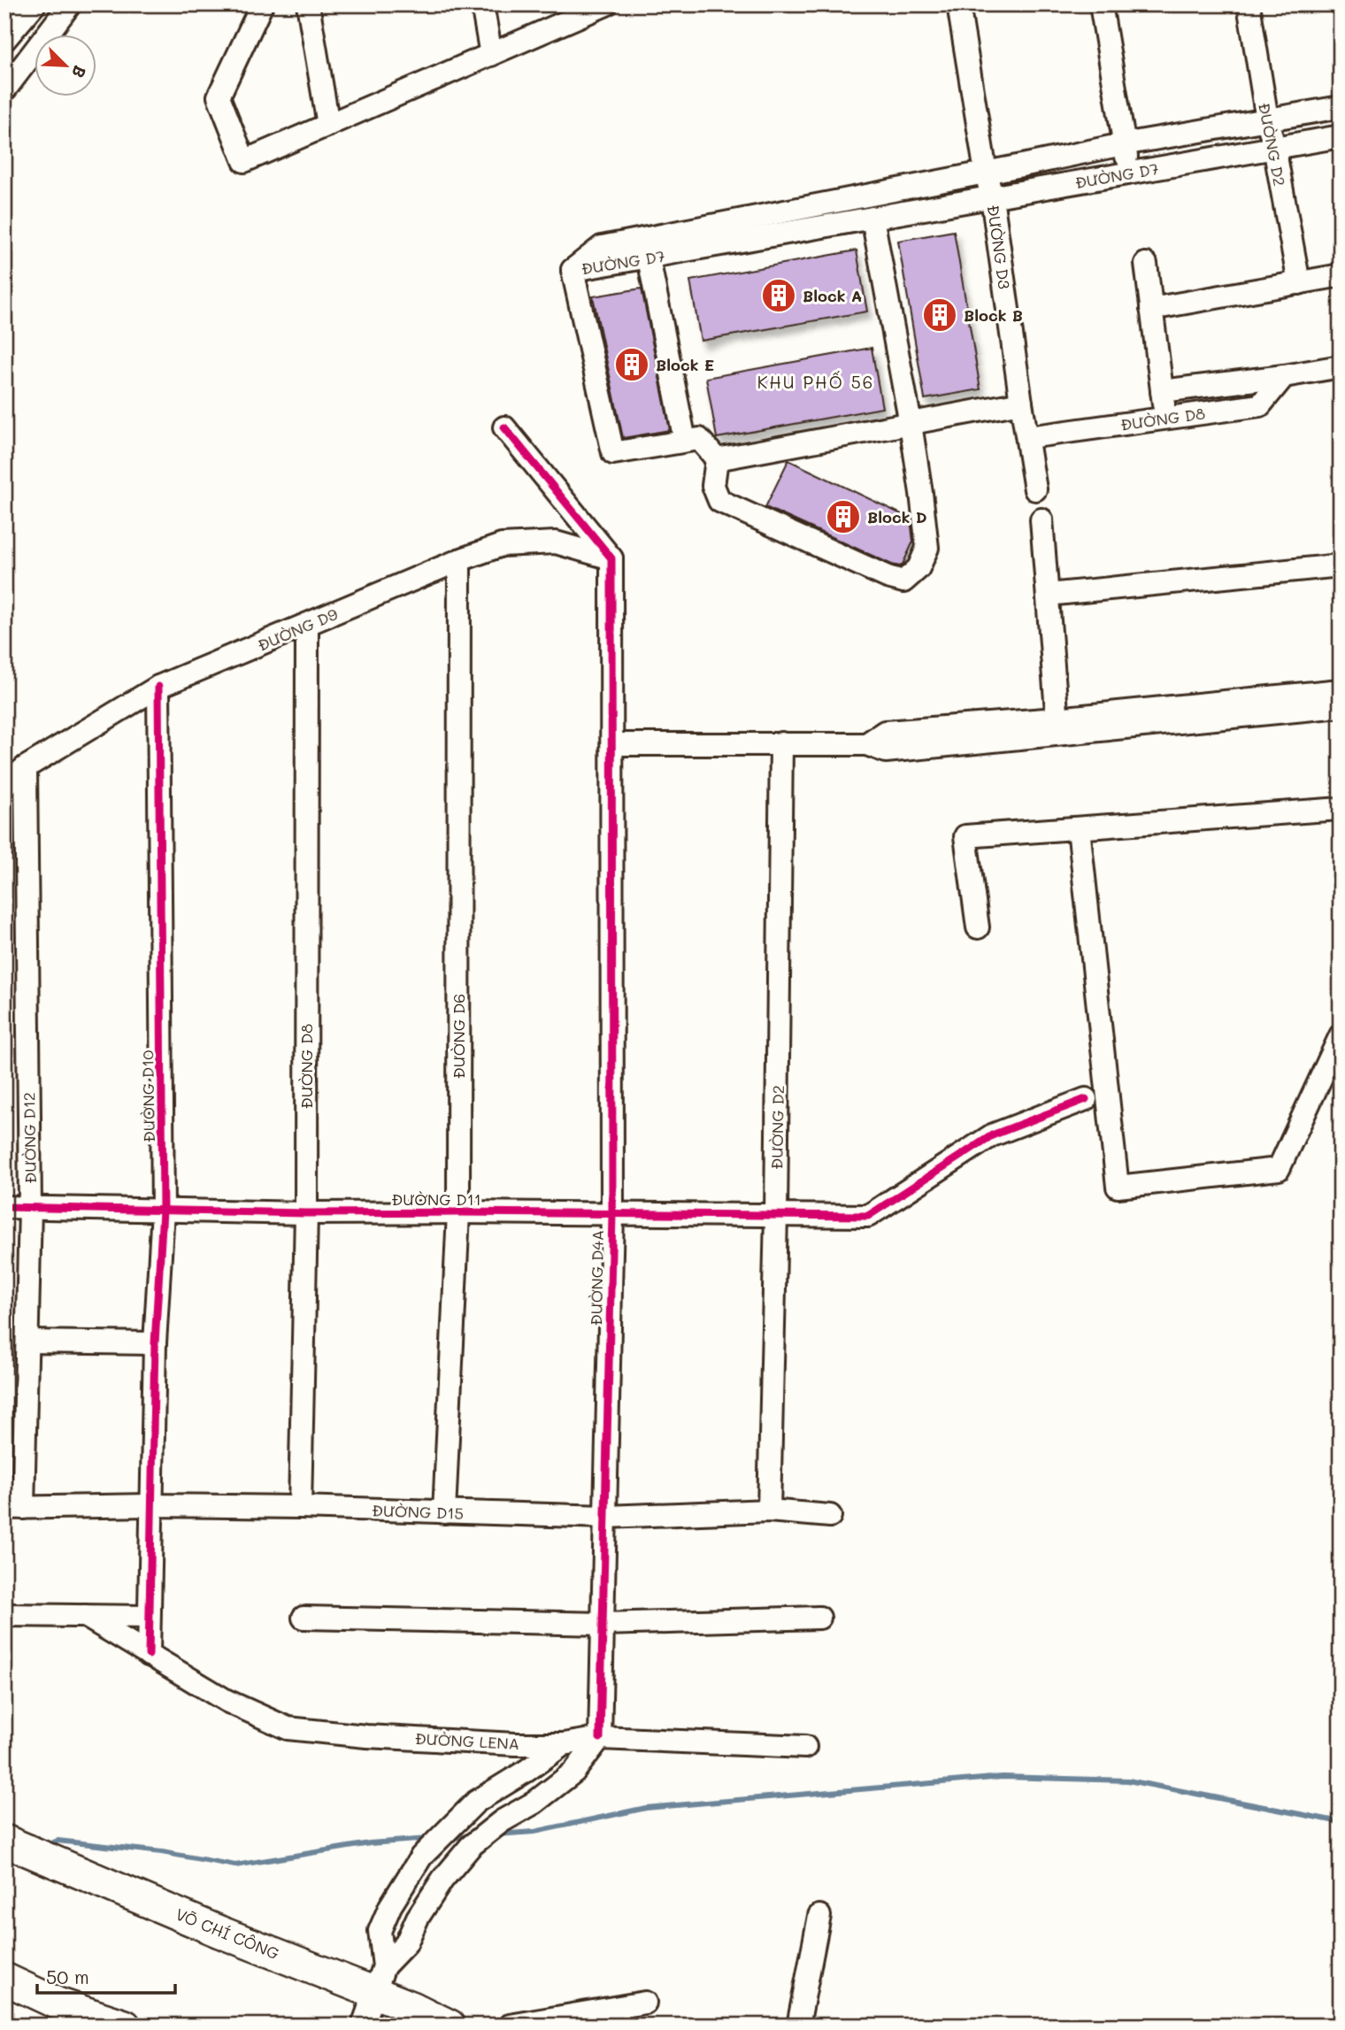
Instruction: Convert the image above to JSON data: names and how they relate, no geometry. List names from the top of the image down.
{
  "streets": {
    "highway": ["VÕ CHÍ CÔNG"],
    "street": [
      "ĐƯỜNG D2",
      "ĐƯỜNG D7",
      "ĐƯỜNG D3",
      "ĐƯỜNG D8",
      "ĐƯỜNG D9",
      "ĐƯỜNG D6",
      "ĐƯỜNG D10",
      "ĐƯỜNG D12",
      "ĐƯỜNG D11",
      "ĐƯỜNG D4A",
      "ĐƯỜNG D15",
      "ĐƯỜNG LENA"
    ]
  },
  "crossings": [
    ["ĐƯỜNG D2", "ĐƯỜNG D7"],
    ["ĐƯỜNG D2", "ĐƯỜNG D11"],
    ["ĐƯỜNG D2", "ĐƯỜNG D15"],
    ["ĐƯỜNG D7", "ĐƯỜNG D3"],
    ["ĐƯỜNG D3", "ĐƯỜNG D8"],
    ["ĐƯỜNG D8", "ĐƯỜNG D9"],
    ["ĐƯỜNG D8", "ĐƯỜNG D11"],
    ["ĐƯỜNG D8", "ĐƯỜNG D15"],
    ["ĐƯỜNG D9", "ĐƯỜNG D6"],
    ["ĐƯỜNG D9", "ĐƯỜNG D10"],
    ["ĐƯỜNG D9", "ĐƯỜNG D12"],
    ["ĐƯỜNG D9", "ĐƯỜNG D4A"],
    ["ĐƯỜNG D6", "ĐƯỜNG D11"],
    ["ĐƯỜNG D6", "ĐƯỜNG D15"],
    ["ĐƯỜNG D10", "ĐƯỜNG D11"],
    ["ĐƯỜNG D10", "ĐƯỜNG D15"],
    ["ĐƯỜNG D10", "ĐƯỜNG LENA"],
    ["ĐƯỜNG D12", "ĐƯỜNG D11"],
    ["ĐƯỜNG D12", "ĐƯỜNG D15"],
    ["ĐƯỜNG D11", "ĐƯỜNG D4A"],
    ["ĐƯỜNG D4A", "ĐƯỜNG D15"],
    ["ĐƯỜNG D4A", "ĐƯỜNG LENA"]
  ],
  "districts": ["KHU PHỐ 56"],
  "places": {
    "building": [
      "Block A",
      "Block B",
      "Block E",
      "Block D"
    ]
  },
  "scale_bar": "50 m",
  "north": "bottom right"
}
